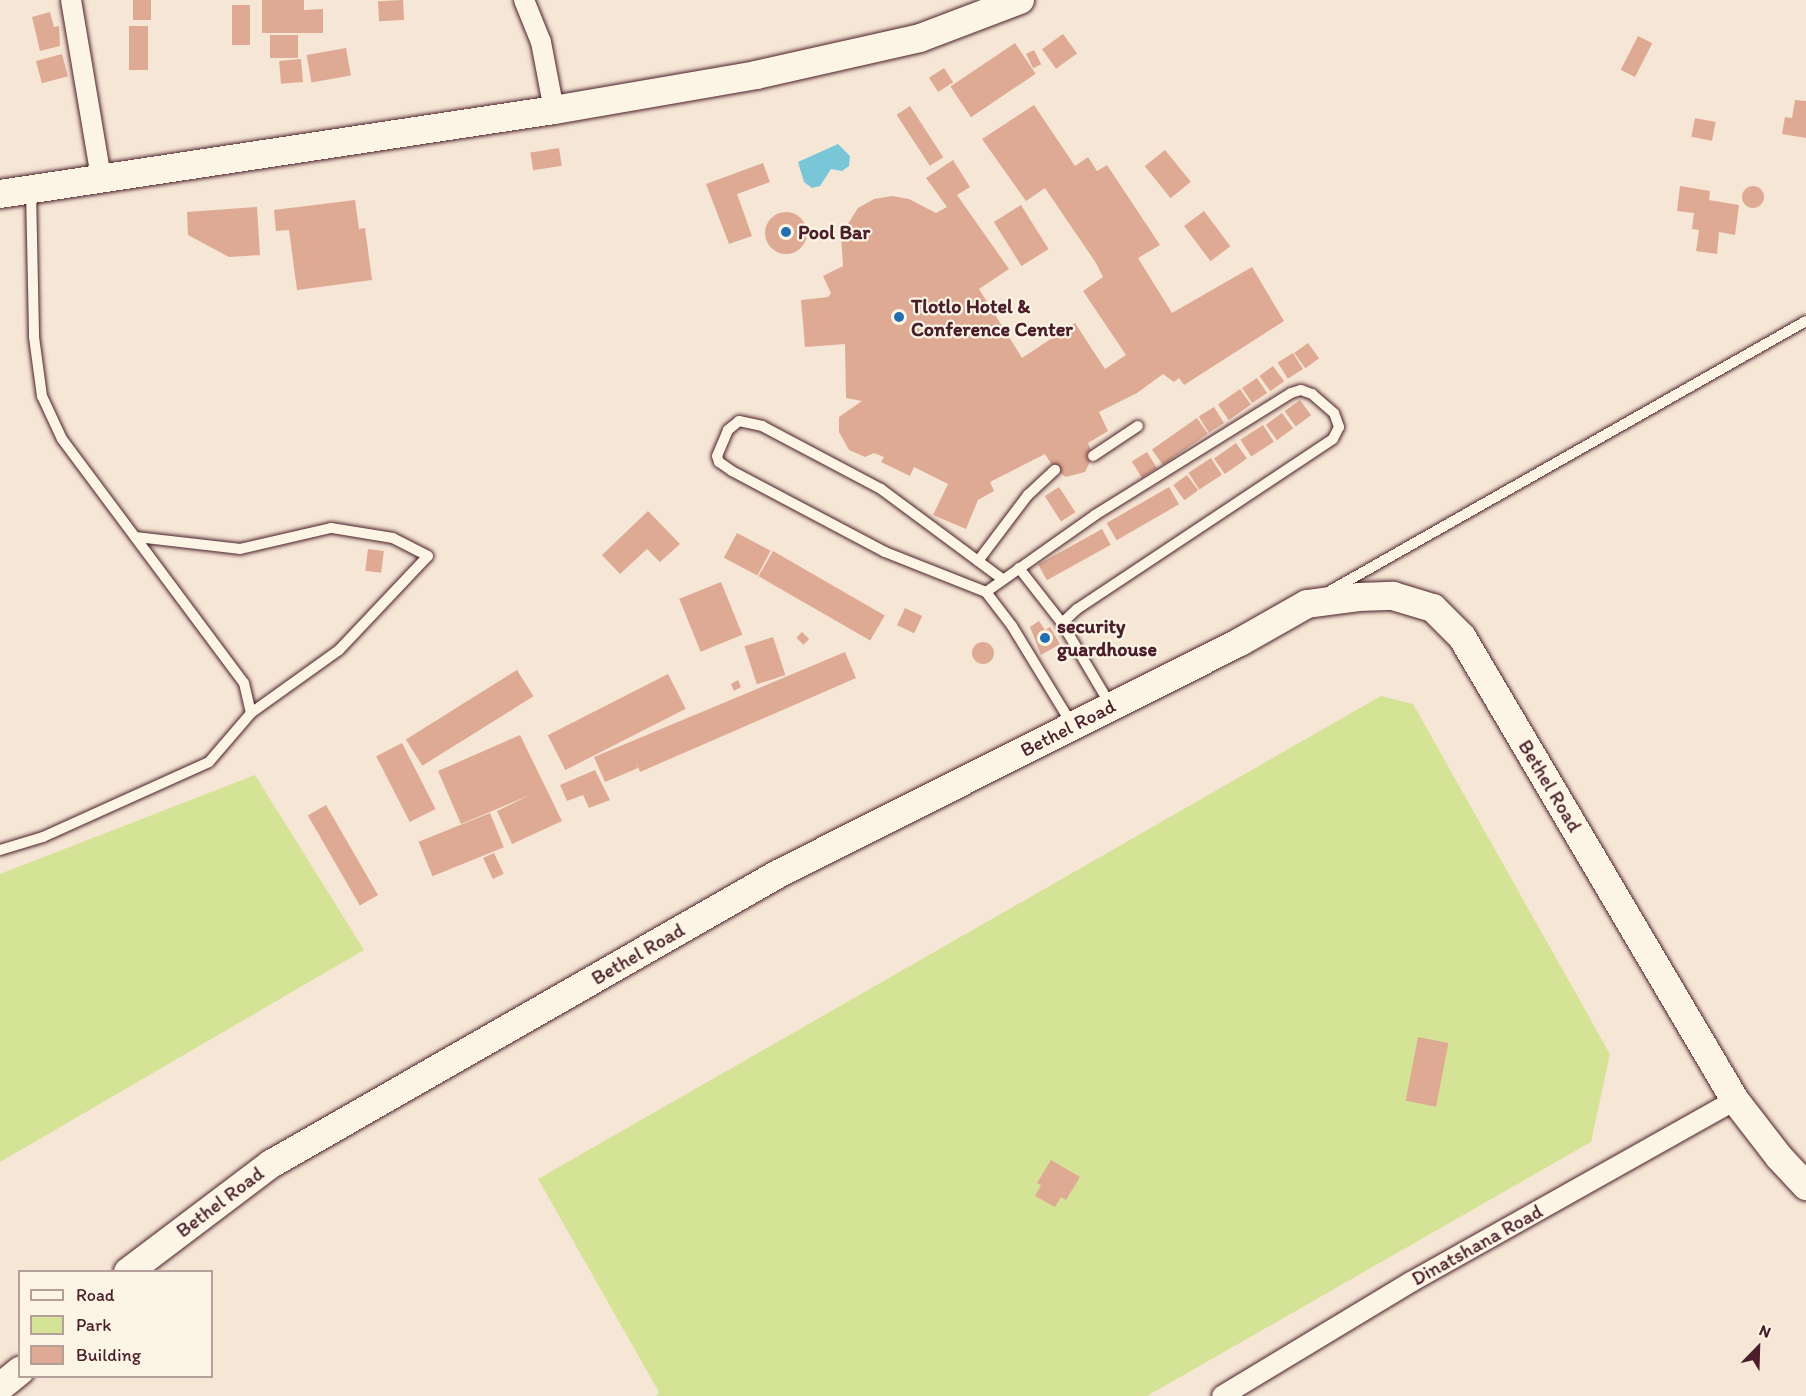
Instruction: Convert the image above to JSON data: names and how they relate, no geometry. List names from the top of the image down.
{
  "streets": {
    "street": ["Bethel Road", "Dinatshana Road"]
  },
  "crossings": [
    ["Bethel Road", "Dinatshana Road"]
  ],
  "places": ["Pool Bar", "Tlotlo Hotel & Conference Center", "security guardhouse"],
  "legend": ["Road", "Park", "Building"],
  "north": "top right"
}
